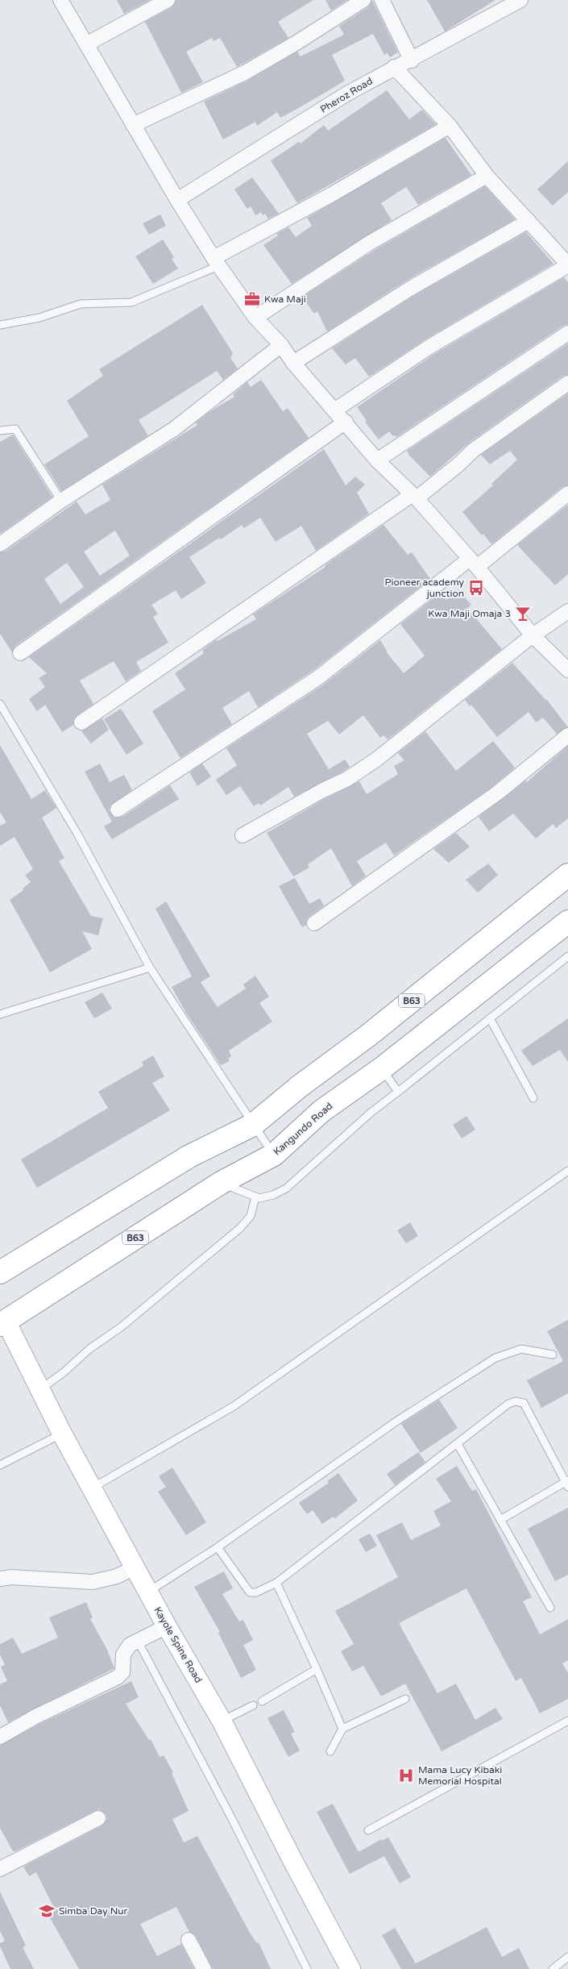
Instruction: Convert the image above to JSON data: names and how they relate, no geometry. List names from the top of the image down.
{
  "streets": {
    "highway": ["B63", "Kangundo Road"],
    "main road": ["Kayole Spine Road"],
    "street": ["Pheroz Road"]
  },
  "crossings": [
    ["Kangundo Road", "Kayole Spine Road"]
  ],
  "places": {
    "office": ["Kwa Maji"],
    "bus stop": ["Pioneer academy junction"],
    "bar": ["Kwa Maji Omaja 3"],
    "hospital": ["Mama Lucy Kibaki Memorial Hospital"],
    "school or university": ["Simba Day Nur"]
  }
}
